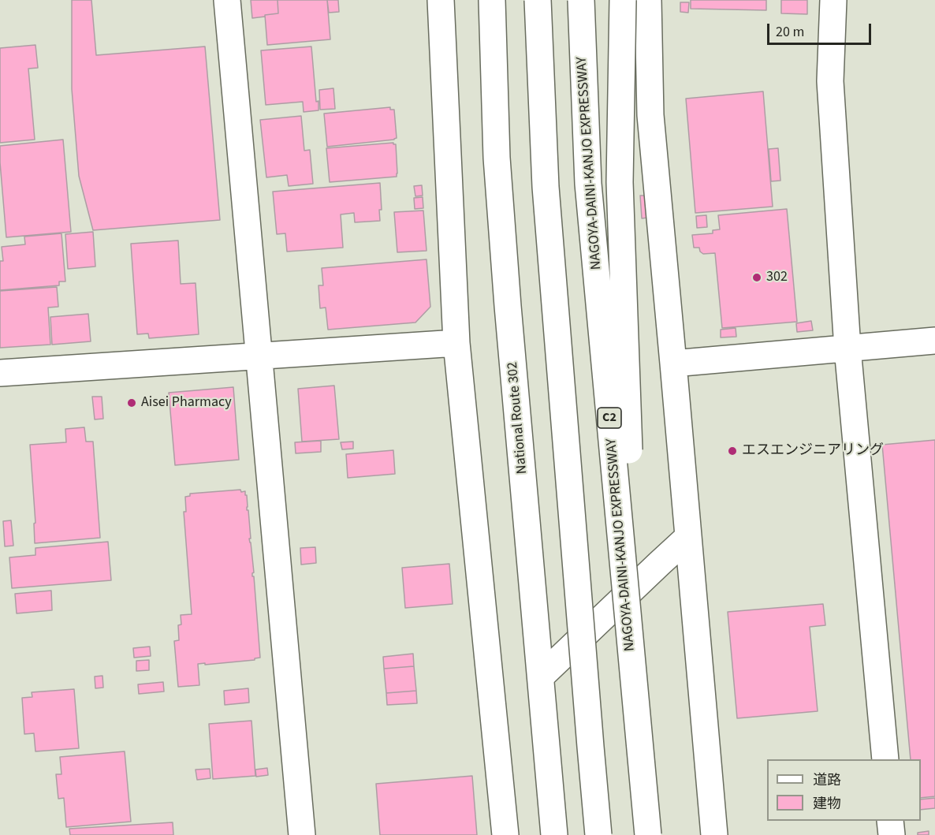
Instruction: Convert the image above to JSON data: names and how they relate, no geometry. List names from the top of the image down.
{
  "streets": {
    "main road": ["NAGOYA-DAINI-KANJO EXPRESSWAY", "National Route 302", "C2"]
  },
  "places": ["302", "Aisei Pharmacy", "エスエンジニアリング"],
  "legend": ["道路", "建物"],
  "scale_bar": "20 m"
}
